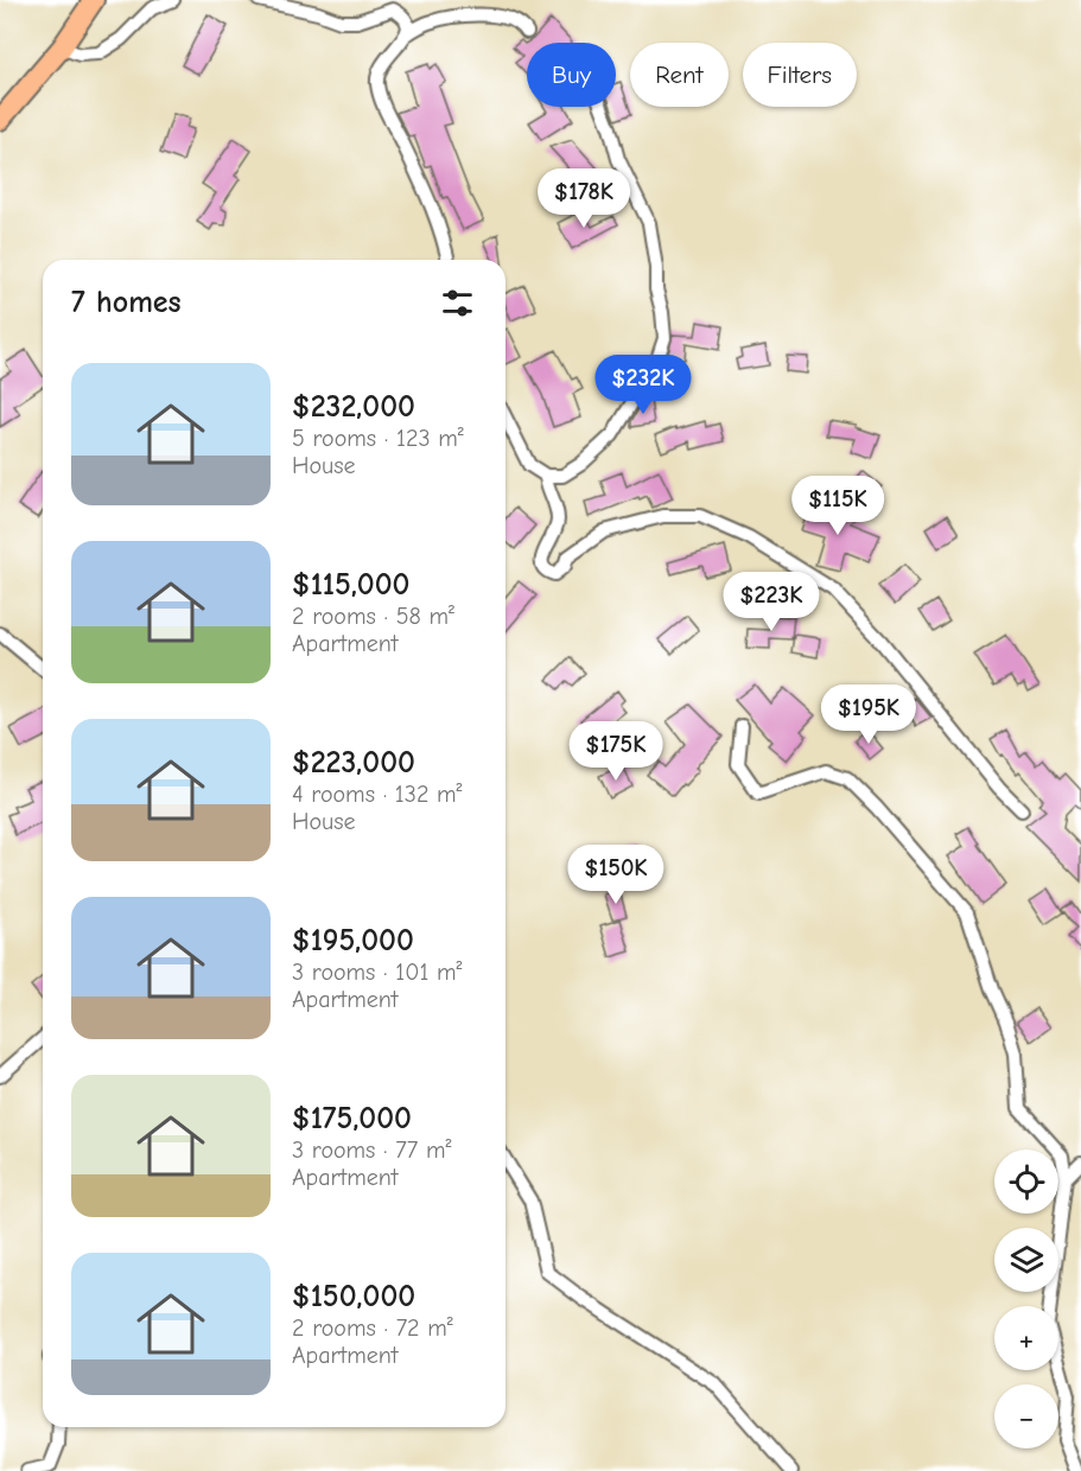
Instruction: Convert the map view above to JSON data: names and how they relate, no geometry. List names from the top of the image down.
{
  "page": {
    "chip": ["Buy", "Rent", "Filters"],
    "price": [
      "$178K",
      "$232K",
      "$115K",
      "$223K",
      "$195K",
      "$175K",
      "$150K"
    ],
    "heading": "7 homes",
    "list": [
      {
        "name": "$232,000",
        "note": "5 rooms · 123 m² · House"
      },
      {
        "name": "$115,000",
        "note": "2 rooms · 58 m² · Apartment"
      },
      {
        "name": "$223,000",
        "note": "4 rooms · 132 m² · House"
      },
      {
        "name": "$195,000",
        "note": "3 rooms · 101 m² · Apartment"
      },
      {
        "name": "$175,000",
        "note": "3 rooms · 77 m² · Apartment"
      },
      {
        "name": "$150,000",
        "note": "2 rooms · 72 m² · Apartment"
      }
    ],
    "map_buttons": ["+", "−"]
  }
}
